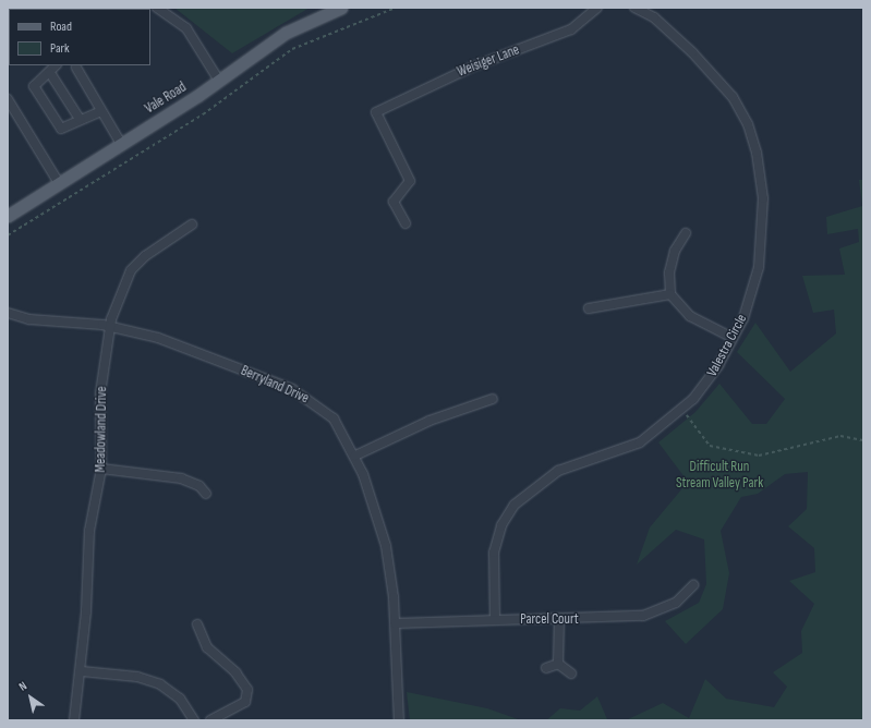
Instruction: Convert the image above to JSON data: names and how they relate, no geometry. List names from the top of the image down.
{
  "streets": {
    "main road": ["Vale Road"],
    "street": [
      "Weisiger Lane",
      "Valestra Circle",
      "Berryland Drive",
      "Meadowland Drive",
      "Parcel Court"
    ]
  },
  "crossings": [
    ["Valestra Circle", "Parcel Court"],
    ["Berryland Drive", "Meadowland Drive"],
    ["Berryland Drive", "Parcel Court"]
  ],
  "parks": ["Difficult Run Stream Valley Park"],
  "legend": ["Road", "Park"],
  "north": "top left"
}
